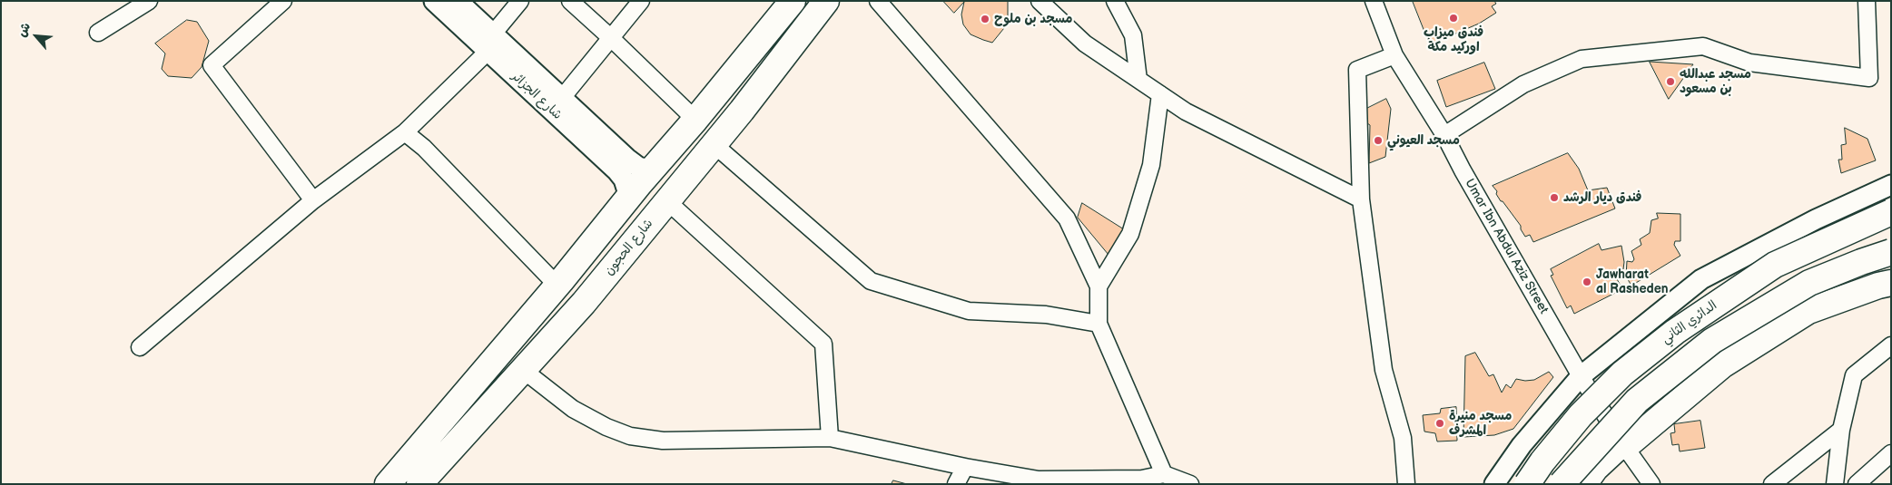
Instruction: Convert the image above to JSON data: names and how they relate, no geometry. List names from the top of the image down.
{
  "streets": {
    "main road": ["شارع الحجون", "الدائري الثاني"],
    "street": ["شارع الجزائر", "Umar Ibn Abdul Aziz Street"]
  },
  "places": [
    "فندق ميزاب اوركيد مكة",
    "مسجد بن ملوح",
    "مسجد عبدالله بن مسعود",
    "مسجد العيوني",
    "فندق ديار الرشد",
    "Jawharat al Rasheden",
    "مسجد منيرة المشرف"
  ],
  "north": "top left"
}
